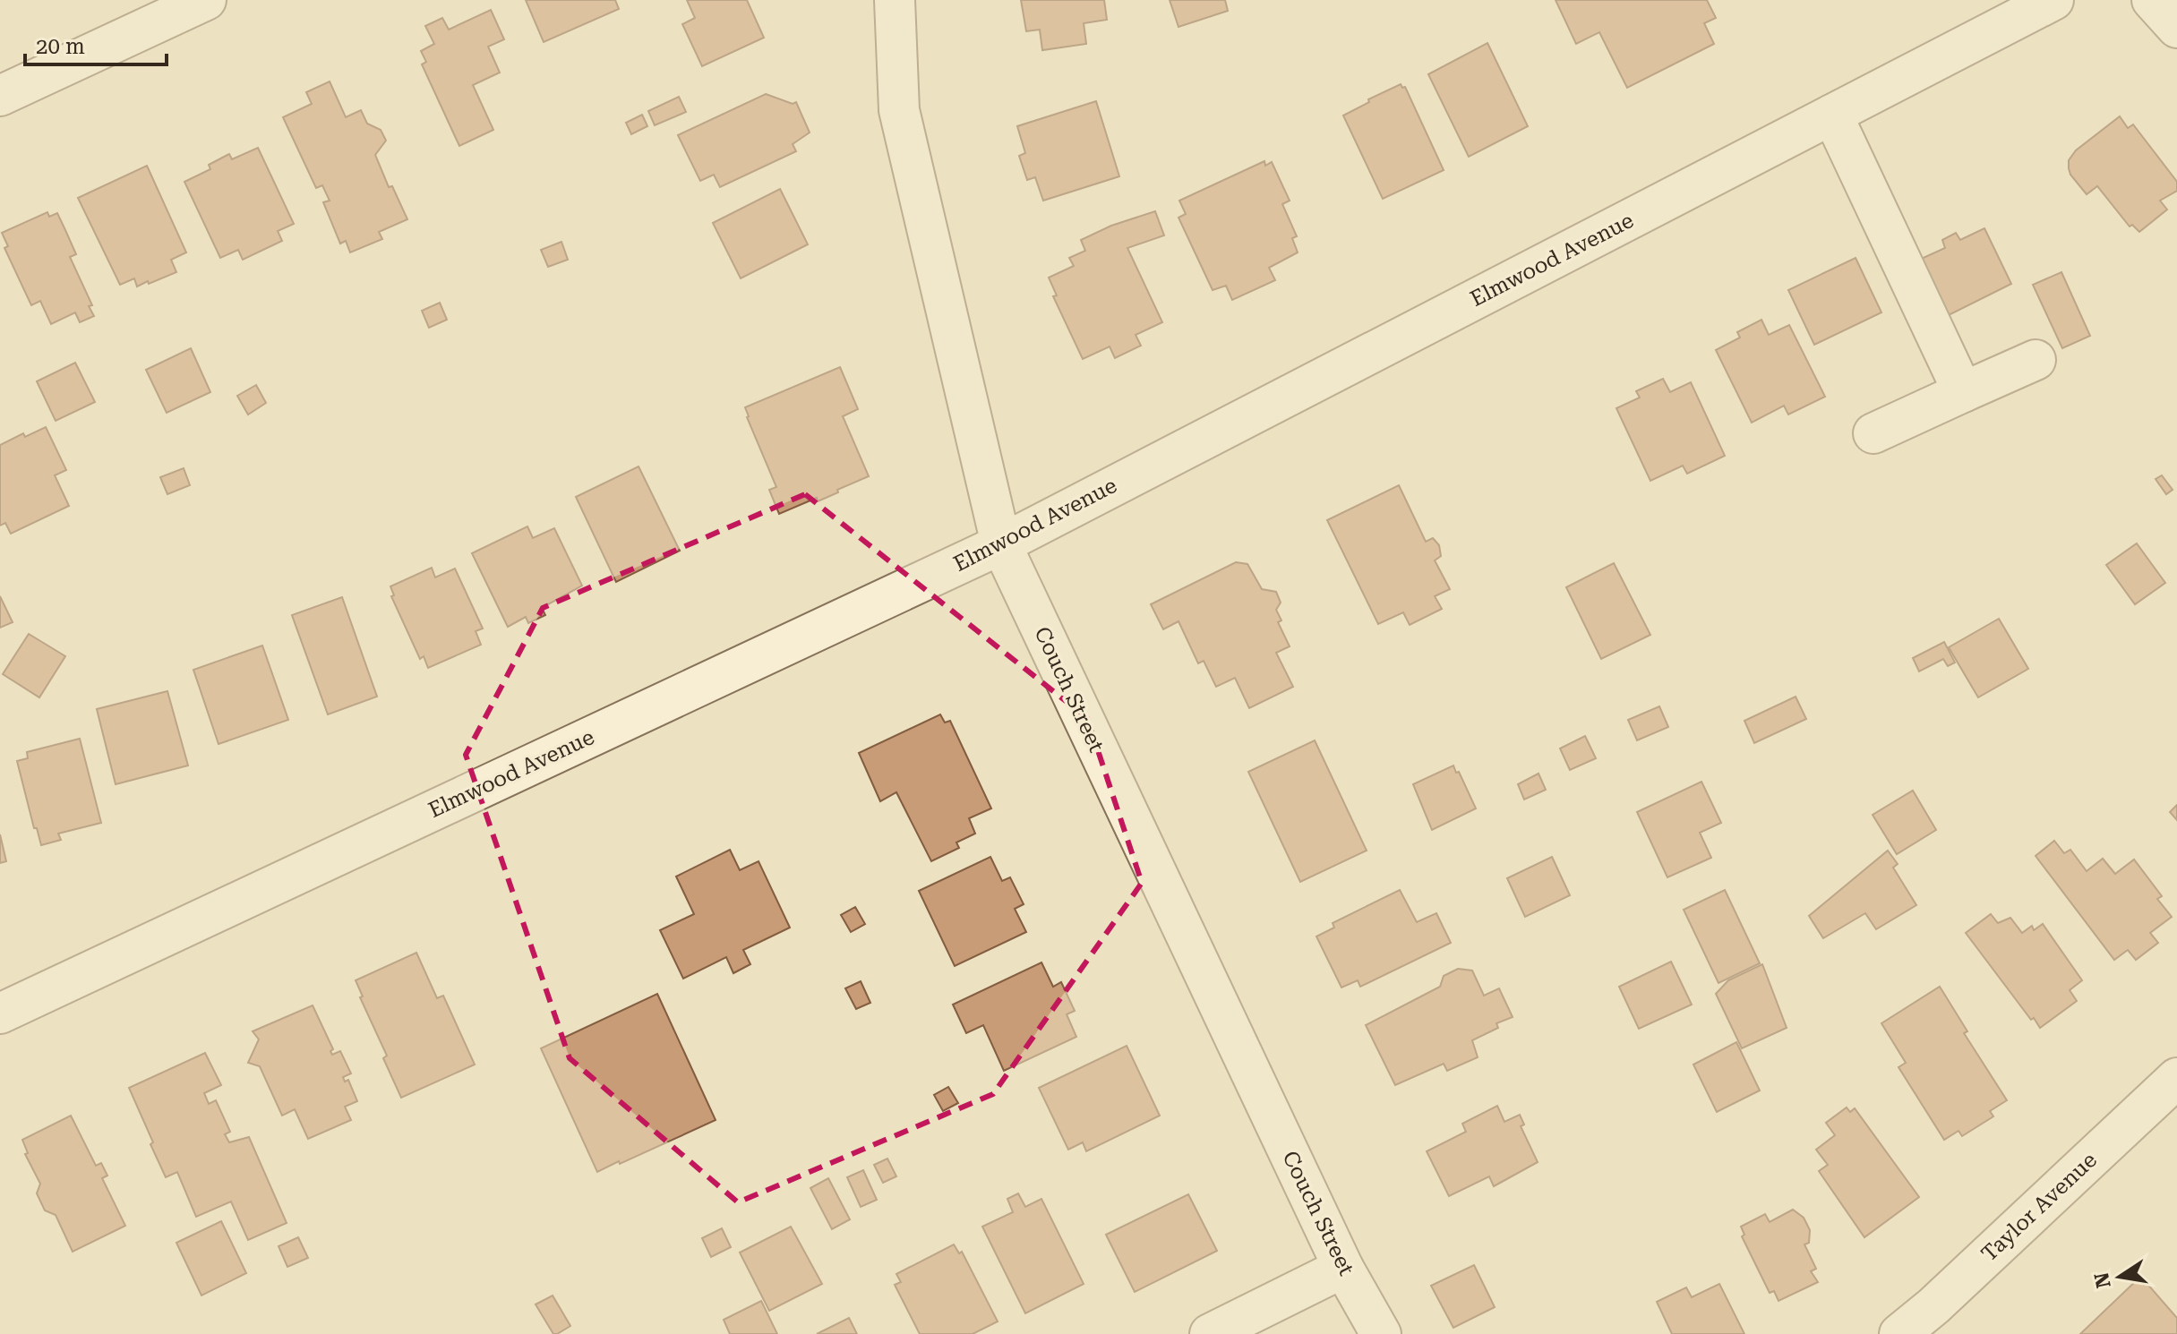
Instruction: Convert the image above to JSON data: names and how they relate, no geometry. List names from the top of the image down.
{
  "streets": {
    "street": ["Elmwood Avenue", "Couch Street", "Taylor Avenue"]
  },
  "crossings": [
    ["Elmwood Avenue", "Couch Street"]
  ],
  "scale_bar": "20 m",
  "north": "left"
}
